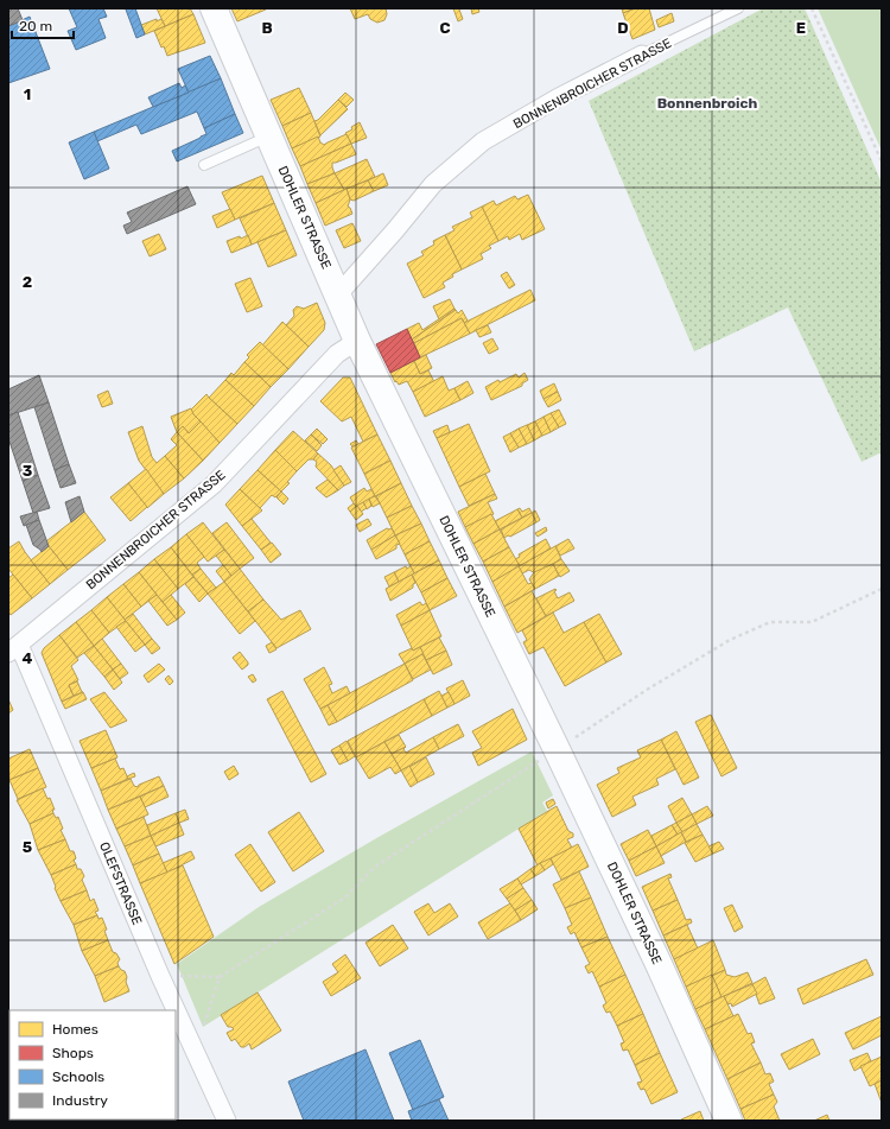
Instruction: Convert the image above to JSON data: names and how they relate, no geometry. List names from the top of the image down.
{
  "streets": {
    "main road": ["DOHLER STRASSE"],
    "street": ["BONNENBROICHER STRASSE", "OLEFSTRASSE"]
  },
  "crossings": [
    ["BONNENBROICHER STRASSE", "DOHLER STRASSE"],
    ["BONNENBROICHER STRASSE", "OLEFSTRASSE"]
  ],
  "districts": ["Bonnenbroich"],
  "legend": [
    "Homes",
    "Shops",
    "Schools",
    "Industry"
  ],
  "scale_bar": "20 m",
  "grid": {
    "columns": [
      "B",
      "C",
      "D",
      "E"
    ],
    "rows": [
      "1",
      "2",
      "3",
      "4",
      "5"
    ]
  }
}
